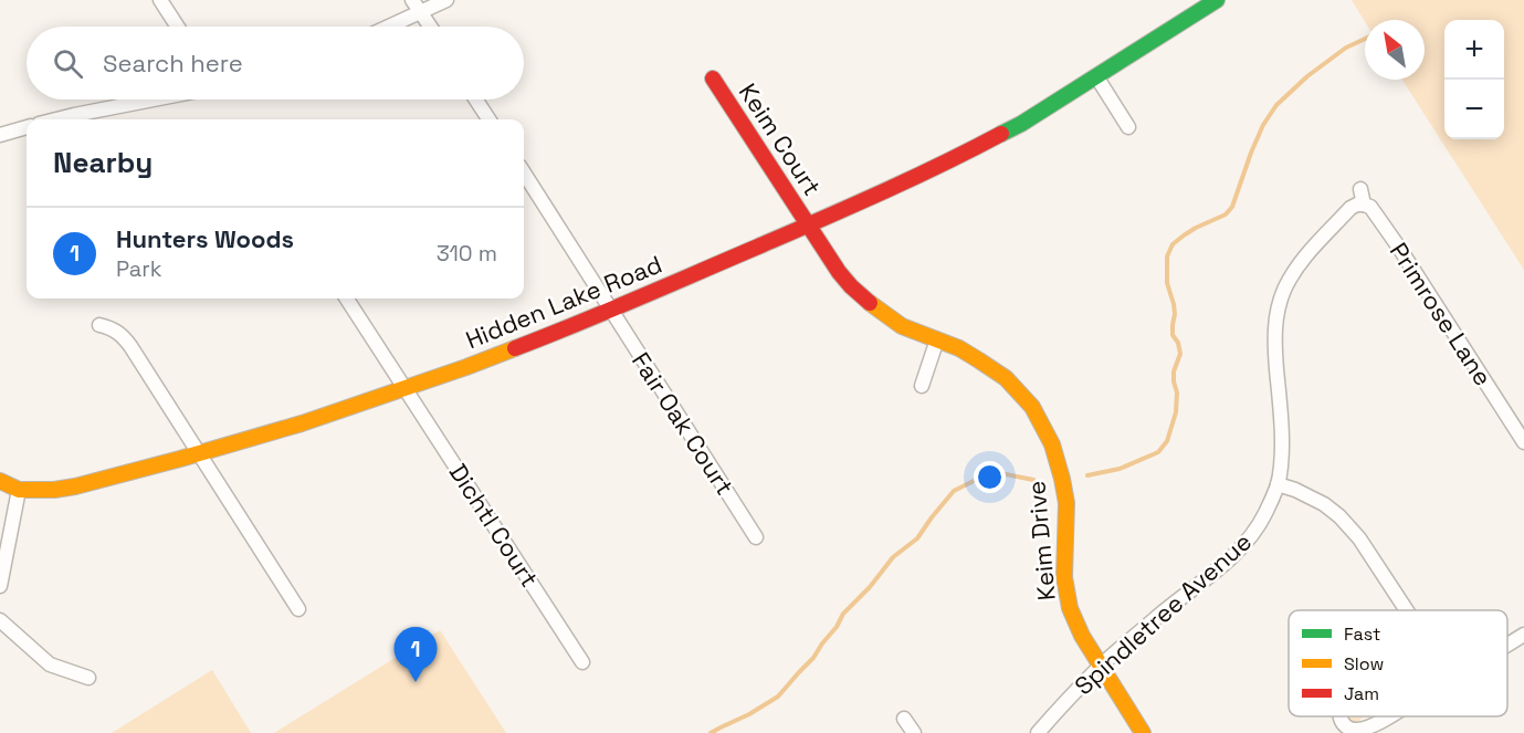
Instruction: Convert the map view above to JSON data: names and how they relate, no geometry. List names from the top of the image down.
{
  "streets": {
    "street": [
      "Keim Court",
      "Hidden Lake Road",
      "Primrose Lane",
      "Fair Oak Court",
      "Dichtl Court",
      "Keim Drive",
      "Spindletree Avenue"
    ]
  },
  "crossings": [
    ["Keim Court", "Hidden Lake Road"],
    ["Keim Court", "Keim Drive"],
    ["Hidden Lake Road", "Fair Oak Court"],
    ["Hidden Lake Road", "Dichtl Court"],
    ["Hidden Lake Road", "Keim Drive"],
    ["Primrose Lane", "Spindletree Avenue"],
    ["Keim Drive", "Spindletree Avenue"]
  ],
  "legend": ["Fast", "Slow", "Jam"],
  "north": "top left",
  "page": {
    "map_buttons": ["+", "−"],
    "search": "Search here",
    "heading": "Nearby",
    "list": [
      {
        "mark": "1",
        "name": "Hunters Woods",
        "note": "Park",
        "value": "310 m"
      }
    ],
    "pins": "1"
  }
}
